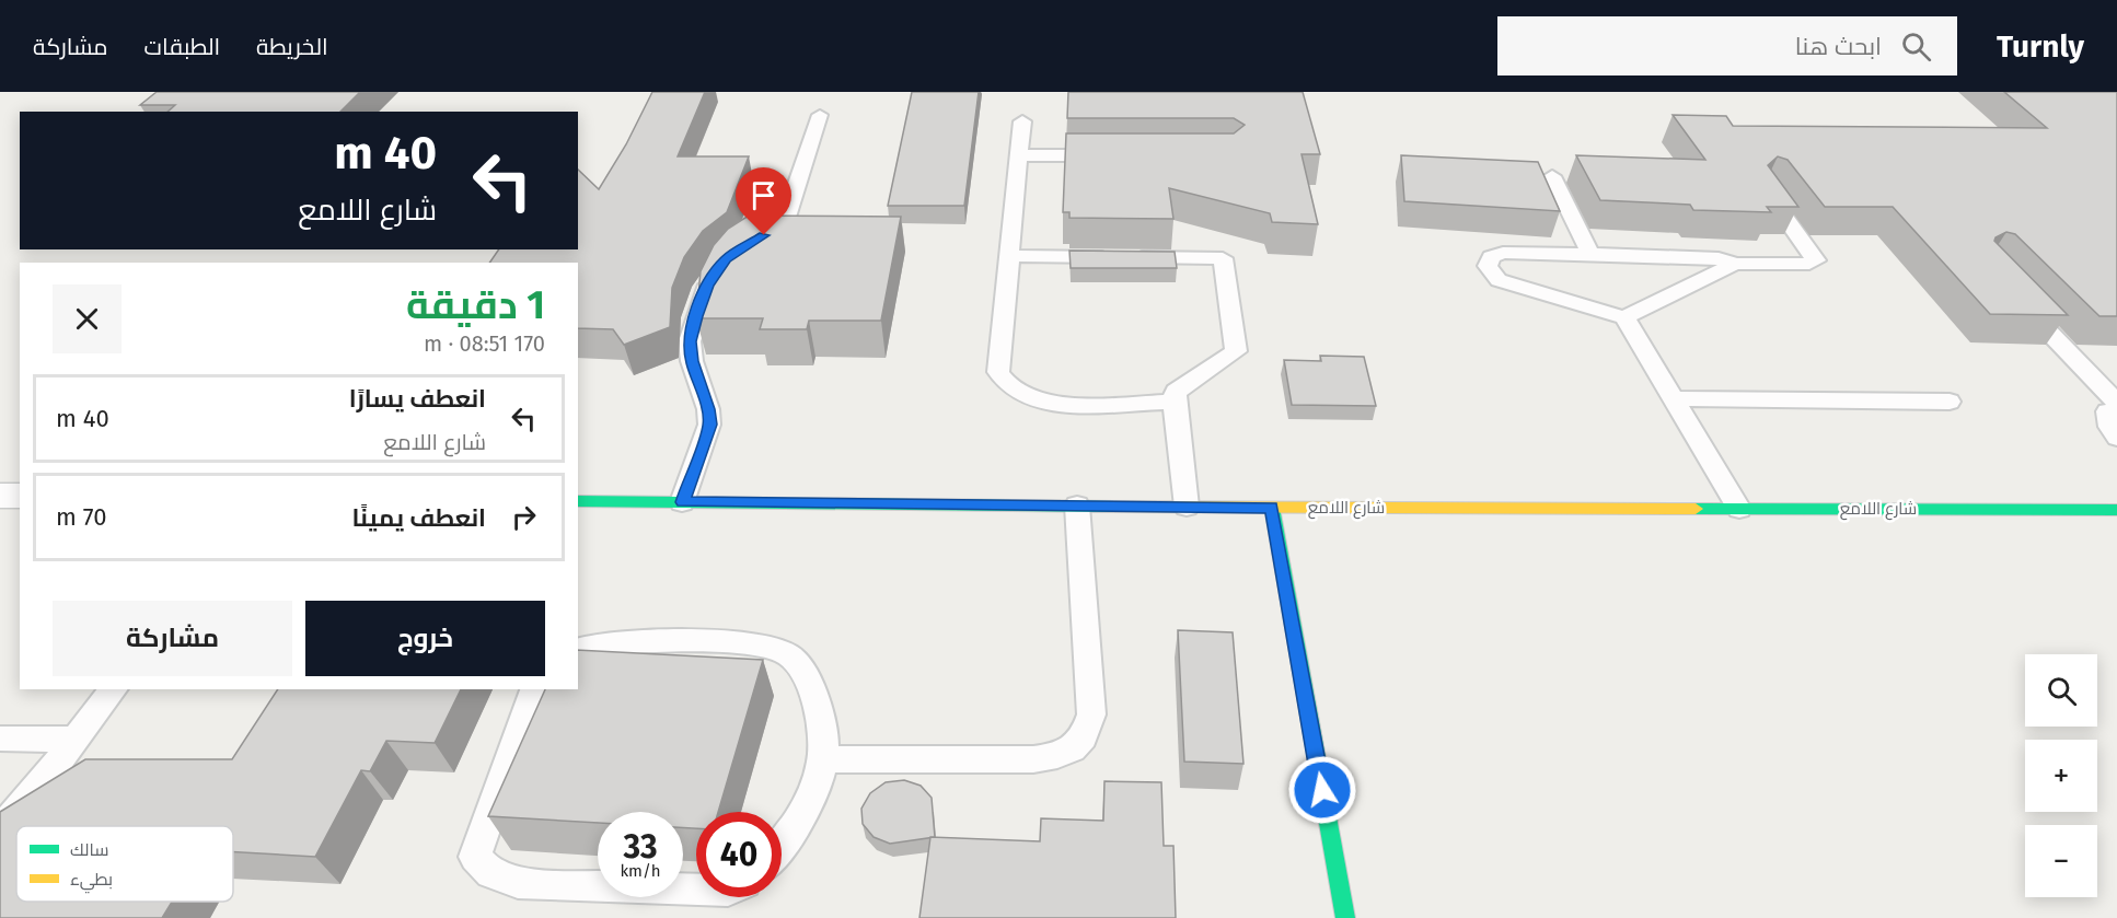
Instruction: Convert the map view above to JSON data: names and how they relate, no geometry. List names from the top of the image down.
{
  "streets": {
    "street": ["شارع اللامع"]
  },
  "legend": ["سالك", "بطيء"],
  "page": {
    "header": "Turnly",
    "search": "ابحث هنا",
    "nav": ["الخريطة", "الطبقات", "مشاركة"],
    "turn": ["40 m", "شارع اللامع"],
    "heading": ["1 دقيقة", "170 m · 08:51"],
    "list": [
      {
        "name": "انعطف يسارًا",
        "note": "شارع اللامع",
        "value": "40 m"
      },
      {
        "name": "انعطف يمينًا",
        "value": "70 m"
      }
    ],
    "buttons": ["خروج", "مشاركة"],
    "map_buttons": ["+", "−"],
    "speed": "33 km/h",
    "limit": "40"
  }
}
